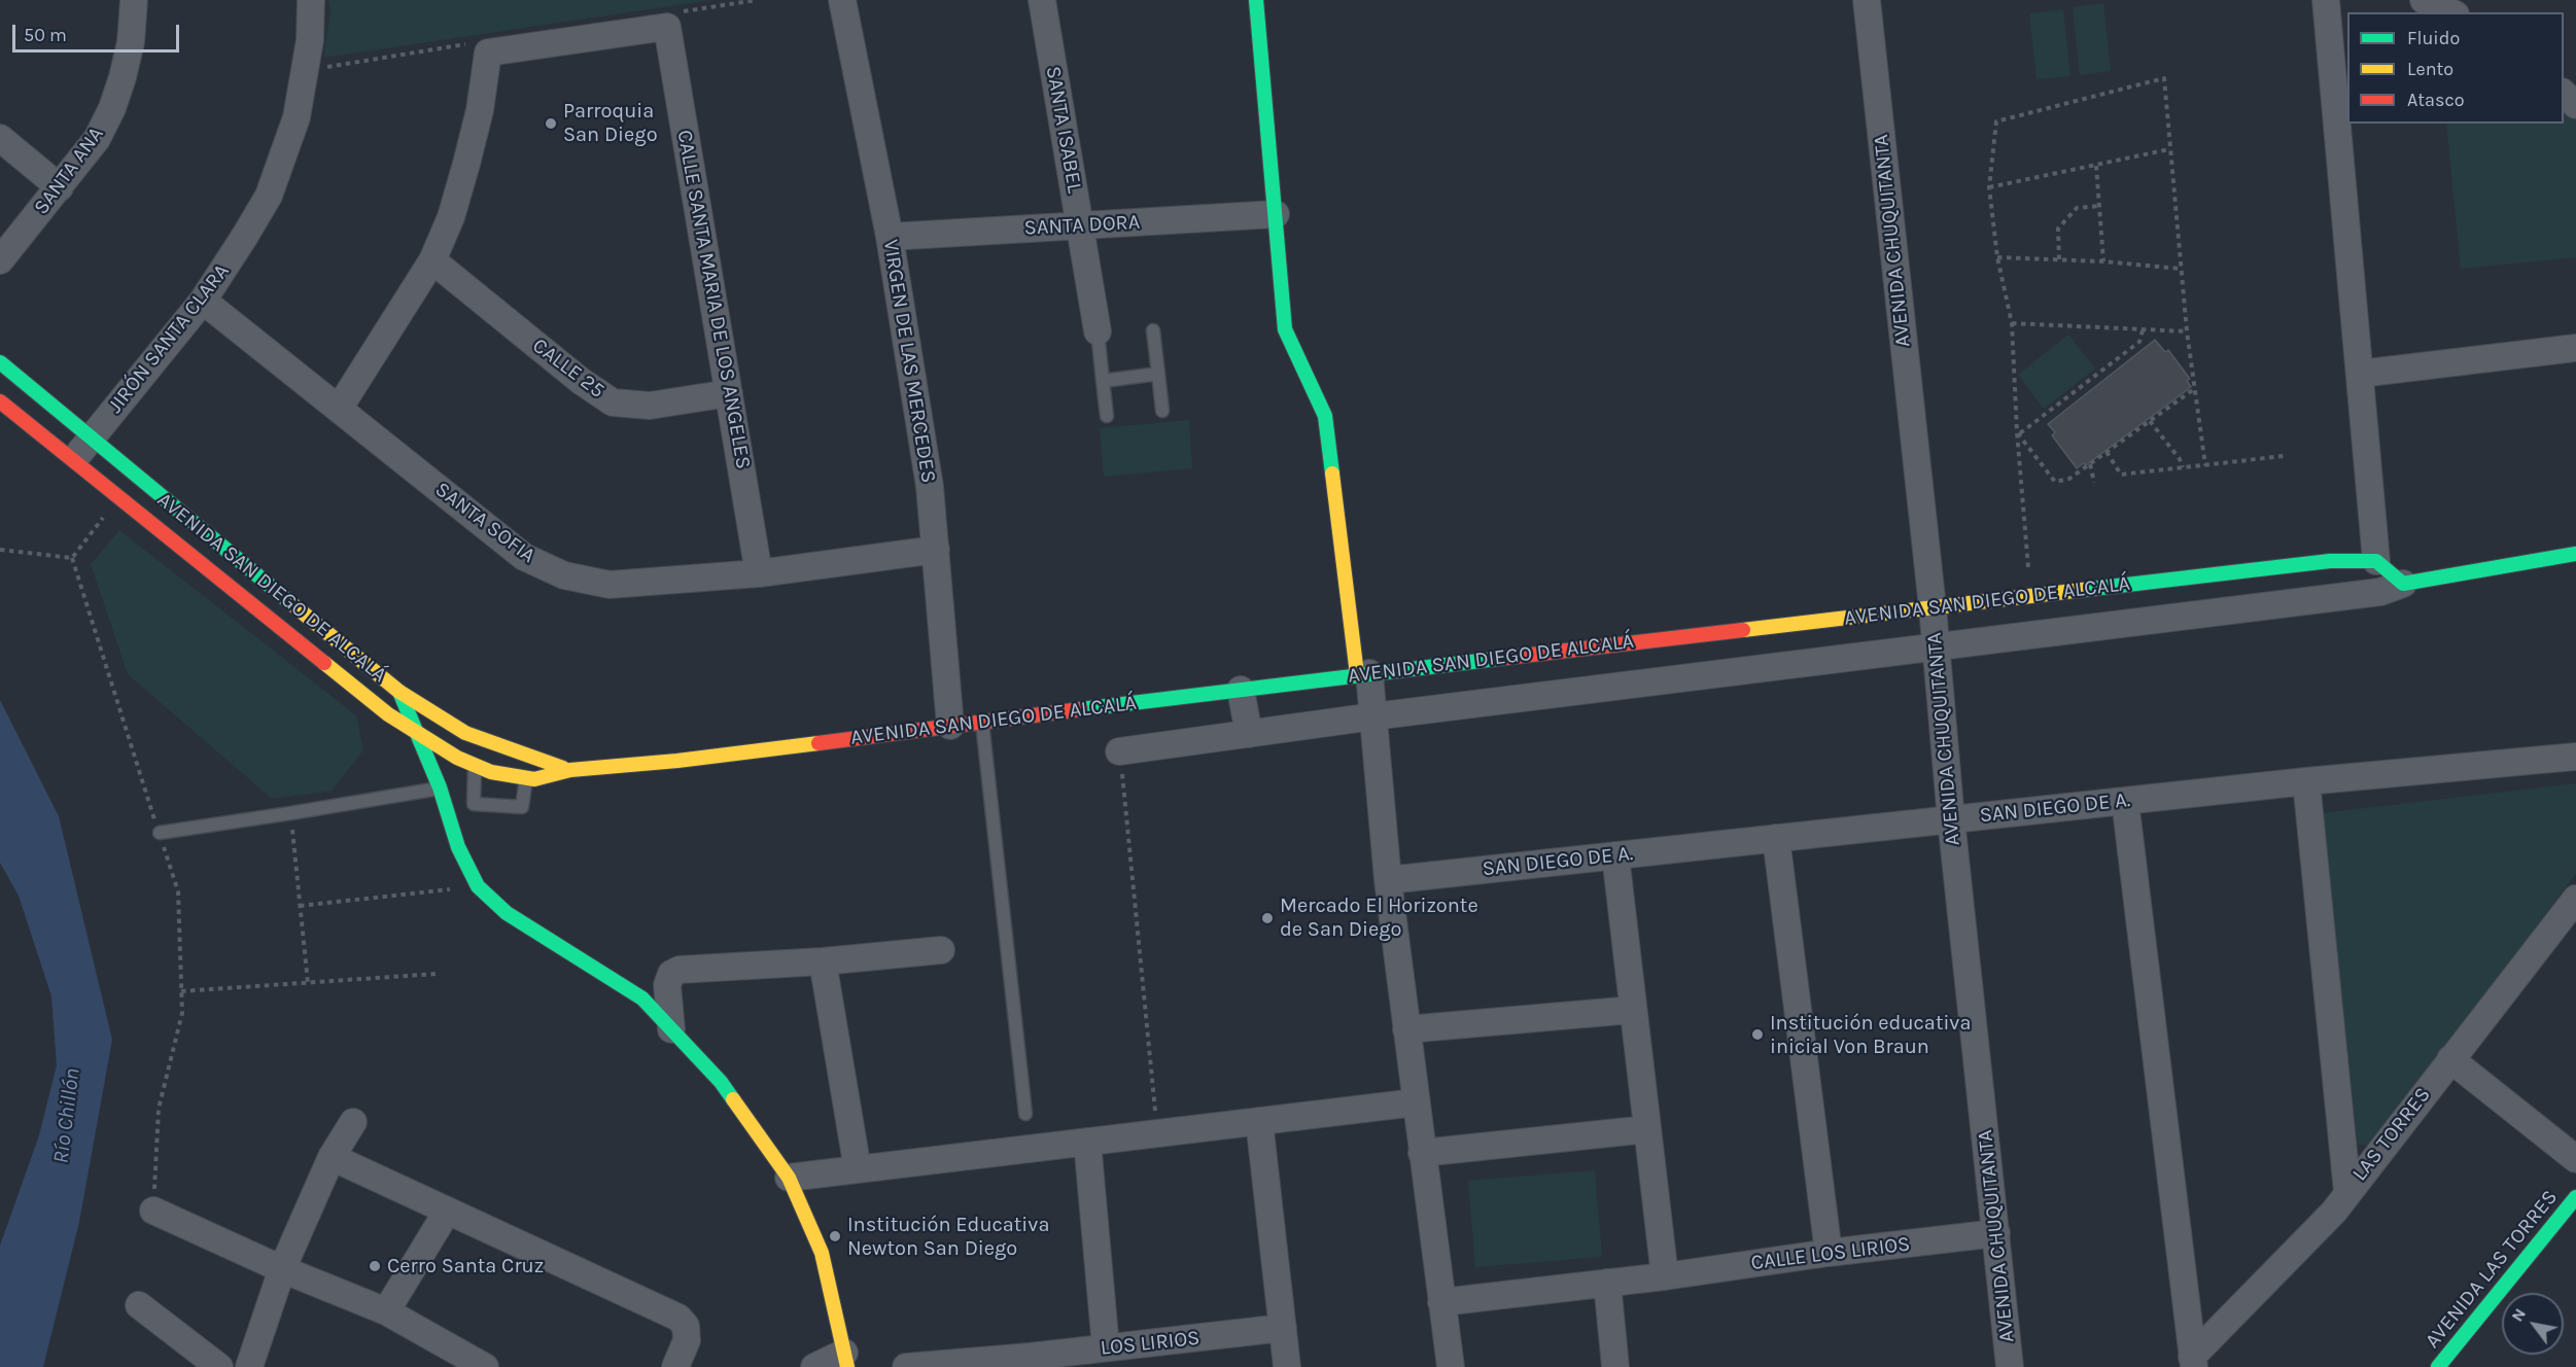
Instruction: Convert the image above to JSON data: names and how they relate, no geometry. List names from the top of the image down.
{
  "streets": {
    "street": [
      "SANTA ISABEL",
      "SANTA ANA",
      "SANTA DORA",
      "AVENIDA CHUQUITANTA",
      "CALLE SANTA MARIA DE LOS ANGELES",
      "JIRÓN SANTA CLARA",
      "VIRGEN DE LAS MERCEDES",
      "CALLE 25",
      "SANTA SOFIA",
      "AVENIDA SAN DIEGO DE ALCALÁ",
      "SAN DIEGO DE A.",
      "LAS TORRES",
      "CALLE LOS LIRIOS",
      "AVENIDA LAS TORRES",
      "LOS LIRIOS"
    ]
  },
  "crossings": [
    ["SANTA ISABEL", "SANTA DORA"],
    ["SANTA DORA", "VIRGEN DE LAS MERCEDES"],
    ["AVENIDA CHUQUITANTA", "AVENIDA SAN DIEGO DE ALCALÁ"],
    ["AVENIDA CHUQUITANTA", "SAN DIEGO DE A."],
    ["AVENIDA CHUQUITANTA", "CALLE LOS LIRIOS"],
    ["CALLE SANTA MARIA DE LOS ANGELES", "CALLE 25"],
    ["CALLE SANTA MARIA DE LOS ANGELES", "SANTA SOFIA"],
    ["JIRÓN SANTA CLARA", "SANTA SOFIA"],
    ["JIRÓN SANTA CLARA", "AVENIDA SAN DIEGO DE ALCALÁ"],
    ["VIRGEN DE LAS MERCEDES", "SANTA SOFIA"],
    ["VIRGEN DE LAS MERCEDES", "AVENIDA SAN DIEGO DE ALCALÁ"]
  ],
  "water": ["Río Chillón"],
  "places": [
    "Parroquia San Diego",
    "Mercado El Horizonte de San Diego",
    "Institución educativa inicial Von Braun",
    "Institución Educativa Newton San Diego",
    "Cerro Santa Cruz"
  ],
  "legend": ["Fluido", "Lento", "Atasco"],
  "scale_bar": "50 m",
  "north": "top left"
}
